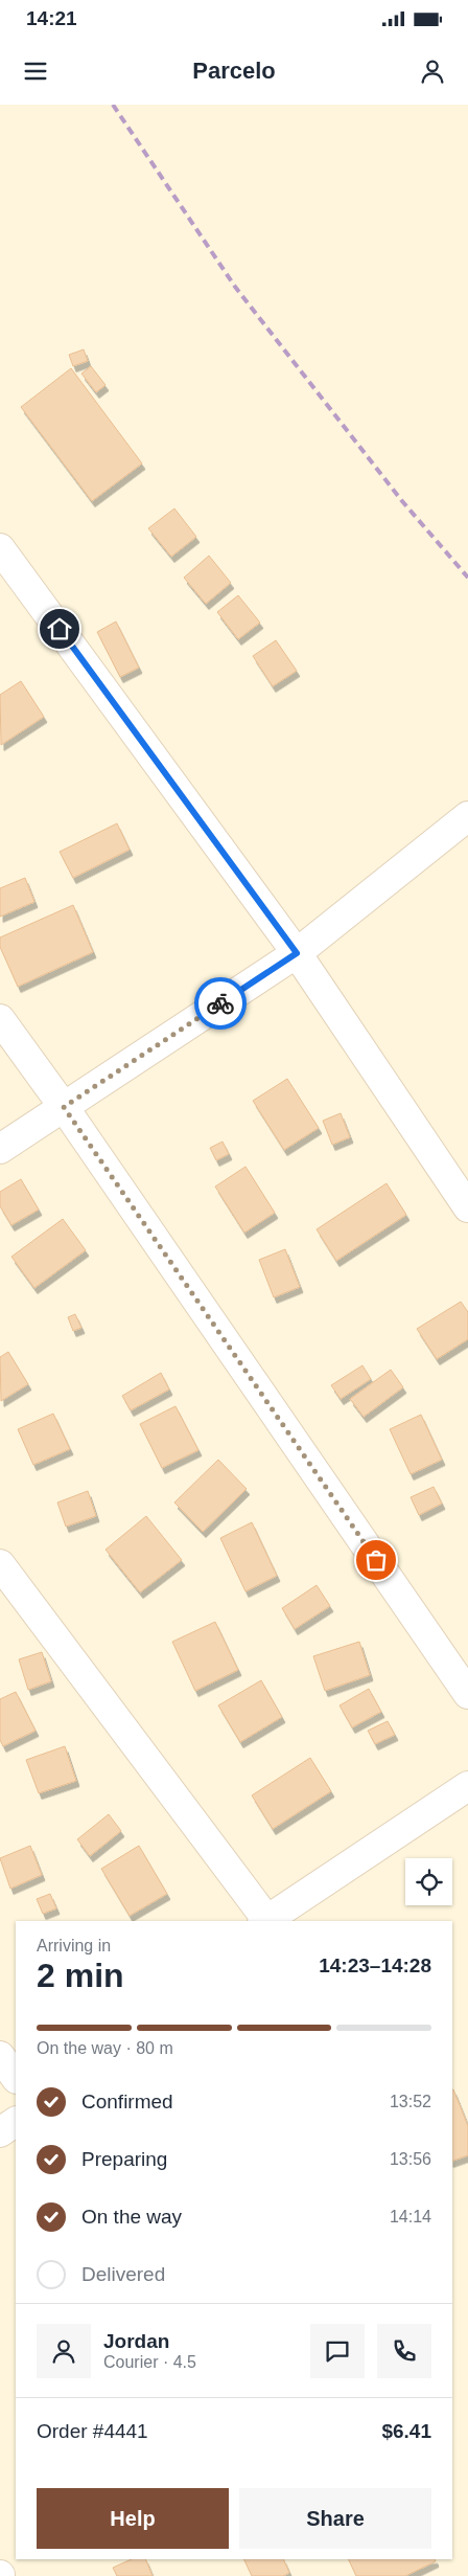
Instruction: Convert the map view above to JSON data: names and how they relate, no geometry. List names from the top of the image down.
{
  "page": {
    "status": "14:21",
    "header": "Parcelo",
    "heading": ["2 min", "Arriving in", "14:23–14:28"],
    "panel": [
      "Jordan",
      "Courier · 4.5",
      "Order #4441",
      "$6.41"
    ],
    "bar": "On the way · 80 m",
    "list": [
      ["Confirmed", "13:52"],
      ["Preparing", "13:56"],
      ["On the way", "14:14"],
      "Delivered"
    ],
    "buttons": ["Help", "Share"]
  }
}
